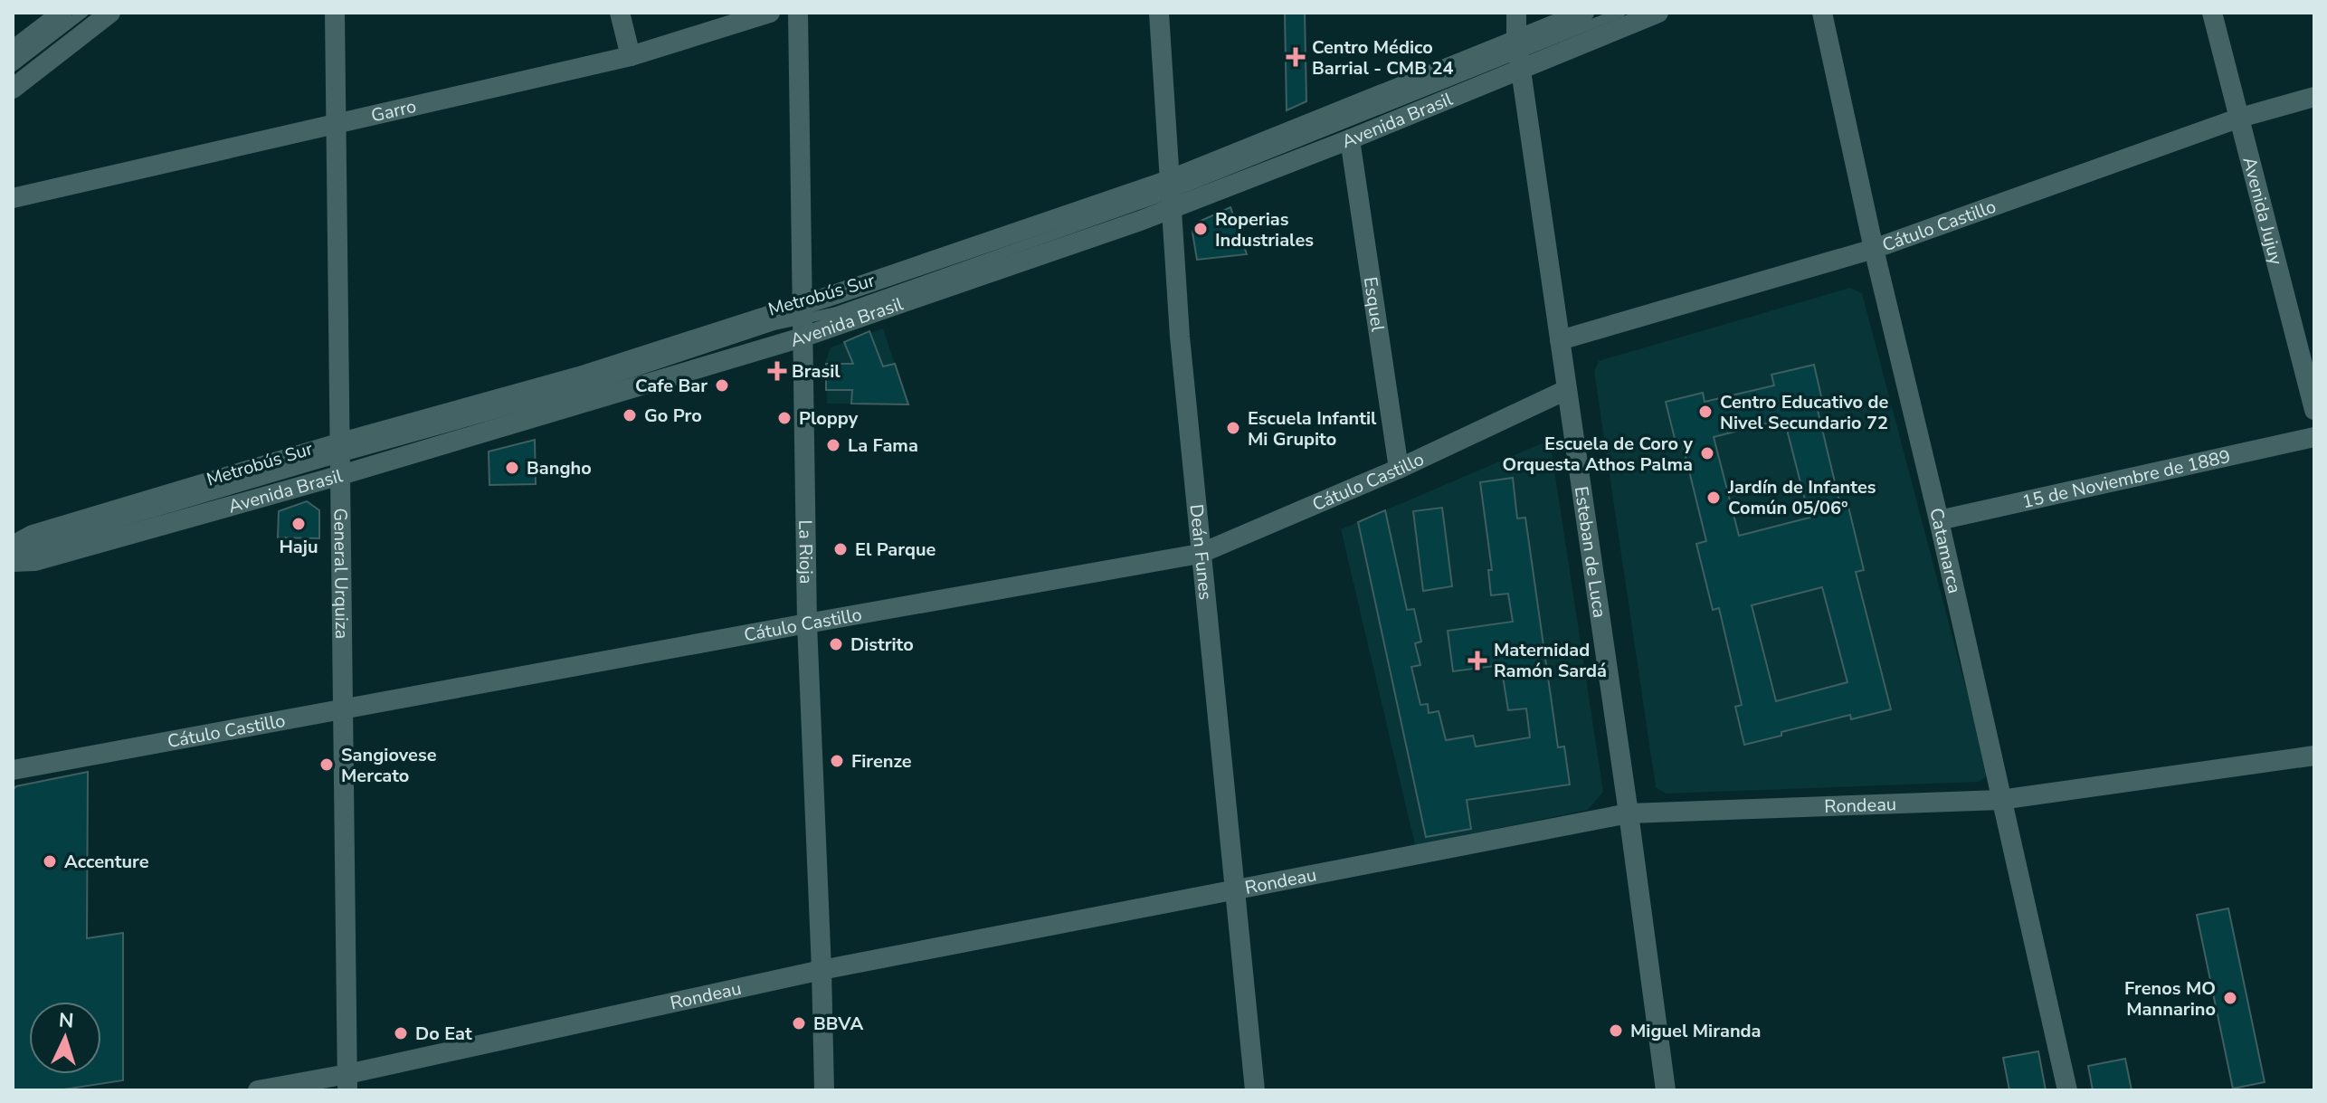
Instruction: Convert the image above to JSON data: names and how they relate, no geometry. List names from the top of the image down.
{
  "streets": {
    "street": [
      "Garro",
      "Avenida Brasil",
      "Avenida Jujuy",
      "Cátulo Castillo",
      "Esquel",
      "15 de Noviembre de 1889",
      "Catamarca",
      "La Rioja",
      "Deán Funes",
      "Esteban de Luca",
      "General Urquiza",
      "Rondeau"
    ],
    "lane": ["Metrobús Sur"]
  },
  "crossings": [
    ["Garro", "General Urquiza"],
    ["Avenida Brasil", "Metrobús Sur"],
    ["Avenida Brasil", "Esquel"],
    ["Avenida Brasil", "La Rioja"],
    ["Avenida Brasil", "Deán Funes"],
    ["Avenida Brasil", "Esteban de Luca"],
    ["Avenida Brasil", "General Urquiza"],
    ["Avenida Jujuy", "Cátulo Castillo"],
    ["Cátulo Castillo", "Esquel"],
    ["Cátulo Castillo", "Catamarca"],
    ["Cátulo Castillo", "La Rioja"],
    ["Cátulo Castillo", "Deán Funes"],
    ["Cátulo Castillo", "Esteban de Luca"],
    ["Cátulo Castillo", "General Urquiza"],
    ["Metrobús Sur", "General Urquiza"],
    ["15 de Noviembre de 1889", "Catamarca"],
    ["Catamarca", "Rondeau"],
    ["La Rioja", "Rondeau"],
    ["Deán Funes", "Rondeau"],
    ["Esteban de Luca", "Rondeau"],
    ["General Urquiza", "Rondeau"]
  ],
  "places": {
    "health": ["Centro Médico Barrial - CMB 24", "Brasil", "Maternidad Ramón Sardá"],
    "other": [
      "Roperias Industriales",
      "Cafe Bar",
      "Centro Educativo de Nivel Secundario 72",
      "Go Pro",
      "Ploppy",
      "Escuela Infantil Mi Grupito",
      "La Fama",
      "Escuela de Coro y Orquesta Athos Palma",
      "Bangho",
      "Jardín de Infantes Común 05/06°",
      "Haju",
      "El Parque",
      "Distrito",
      "Firenze",
      "Sangiovese Mercato",
      "Accenture",
      "Frenos MO Mannarino",
      "BBVA",
      "Miguel Miranda",
      "Do Eat"
    ]
  },
  "north": "top"
}
